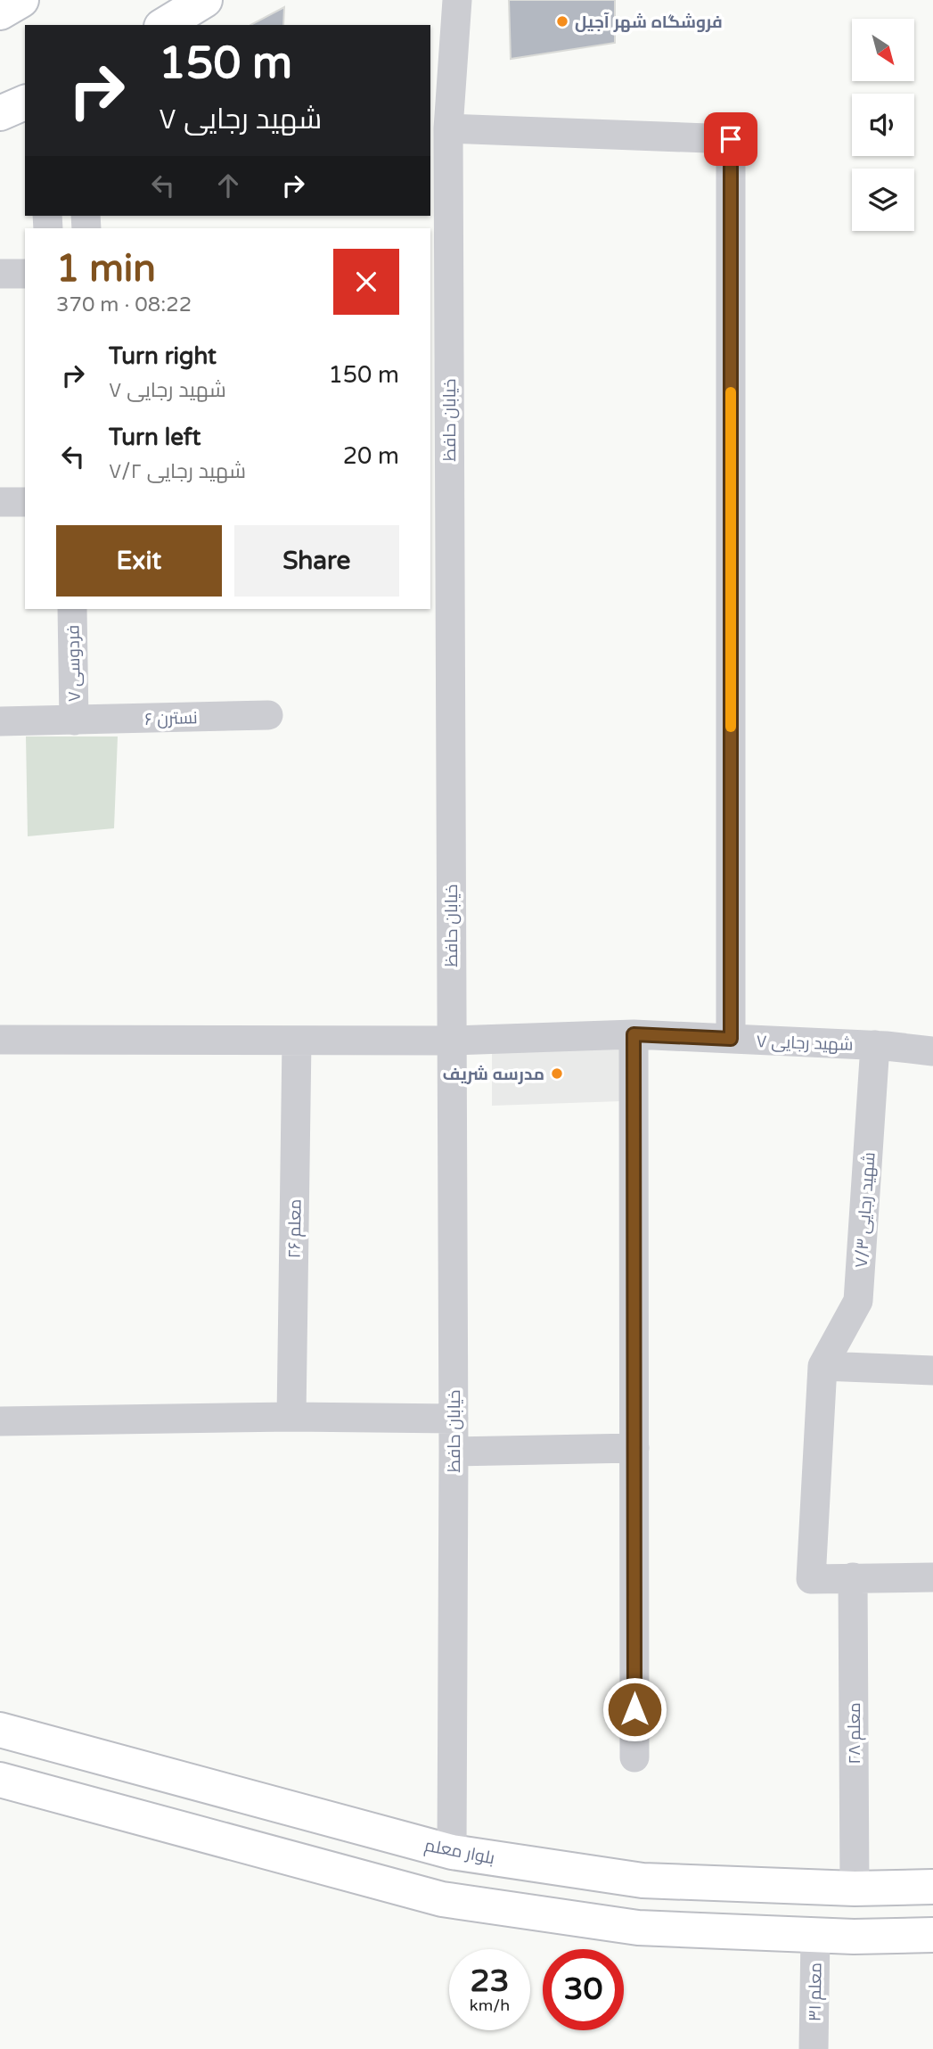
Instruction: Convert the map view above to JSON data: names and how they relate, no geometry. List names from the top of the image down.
{
  "streets": {
    "main road": ["بلوار معلم"],
    "street": [
      "خیابان حافظ",
      "فردوسی ۷",
      "نسترن ۶",
      "شهید رجایی ۷",
      "شهید رجایی ۷/۳",
      "معلم ۲۶",
      "معلم ۲۸",
      "معلم ۳۱"
    ]
  },
  "crossings": [
    ["خیابان حافظ", "شهید رجایی ۷"],
    ["خیابان حافظ", "بلوار معلم"],
    ["فردوسی ۷", "نسترن ۶"],
    ["شهید رجایی ۷", "شهید رجایی ۷/۳"],
    ["شهید رجایی ۷", "معلم ۲۶"],
    ["معلم ۲۸", "بلوار معلم"]
  ],
  "places": ["فروشگاه شهر آجیل", "مدرسه شریف"],
  "north": "bottom right",
  "page": {
    "turn": ["150 m", "شهید رجایی ۷"],
    "heading": ["1 min", "370 m · 08:22"],
    "list": [
      {
        "name": "Turn right",
        "note": "شهید رجایی ۷",
        "value": "150 m"
      },
      {
        "name": "Turn left",
        "note": "شهید رجایی ۷/۲",
        "value": "20 m"
      }
    ],
    "buttons": ["Exit", "Share"],
    "speed": "23 km/h",
    "limit": "30"
  }
}
